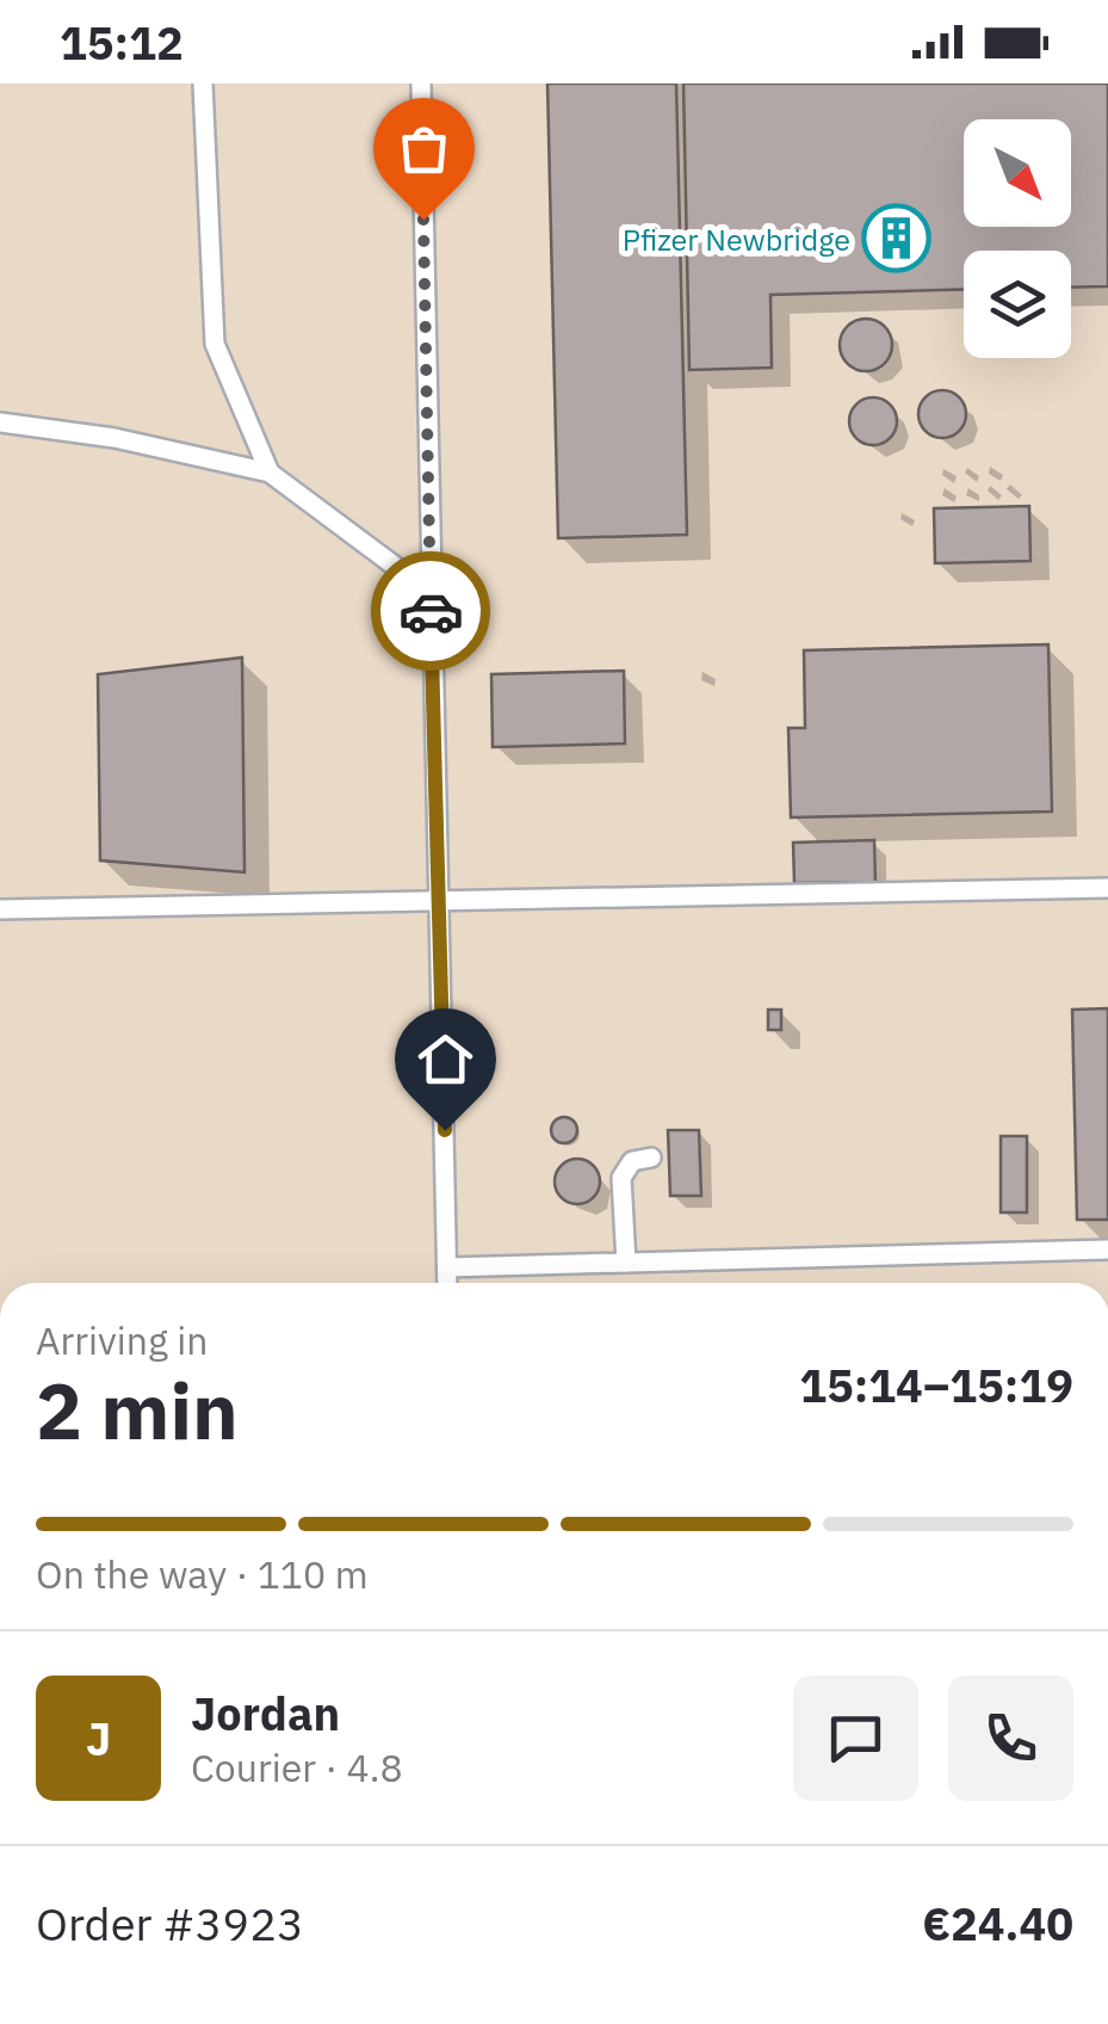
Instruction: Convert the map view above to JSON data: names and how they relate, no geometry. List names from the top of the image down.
{
  "places": {
    "building": ["Pfizer Newbridge"]
  },
  "north": "bottom right",
  "page": {
    "status": "15:12",
    "heading": ["2 min", "Arriving in", "15:14–15:19"],
    "panel": [
      "Jordan",
      "Courier · 4.8",
      "Order #3923",
      "€24.40"
    ],
    "bar": "On the way · 110 m",
    "round": "J"
  }
}
